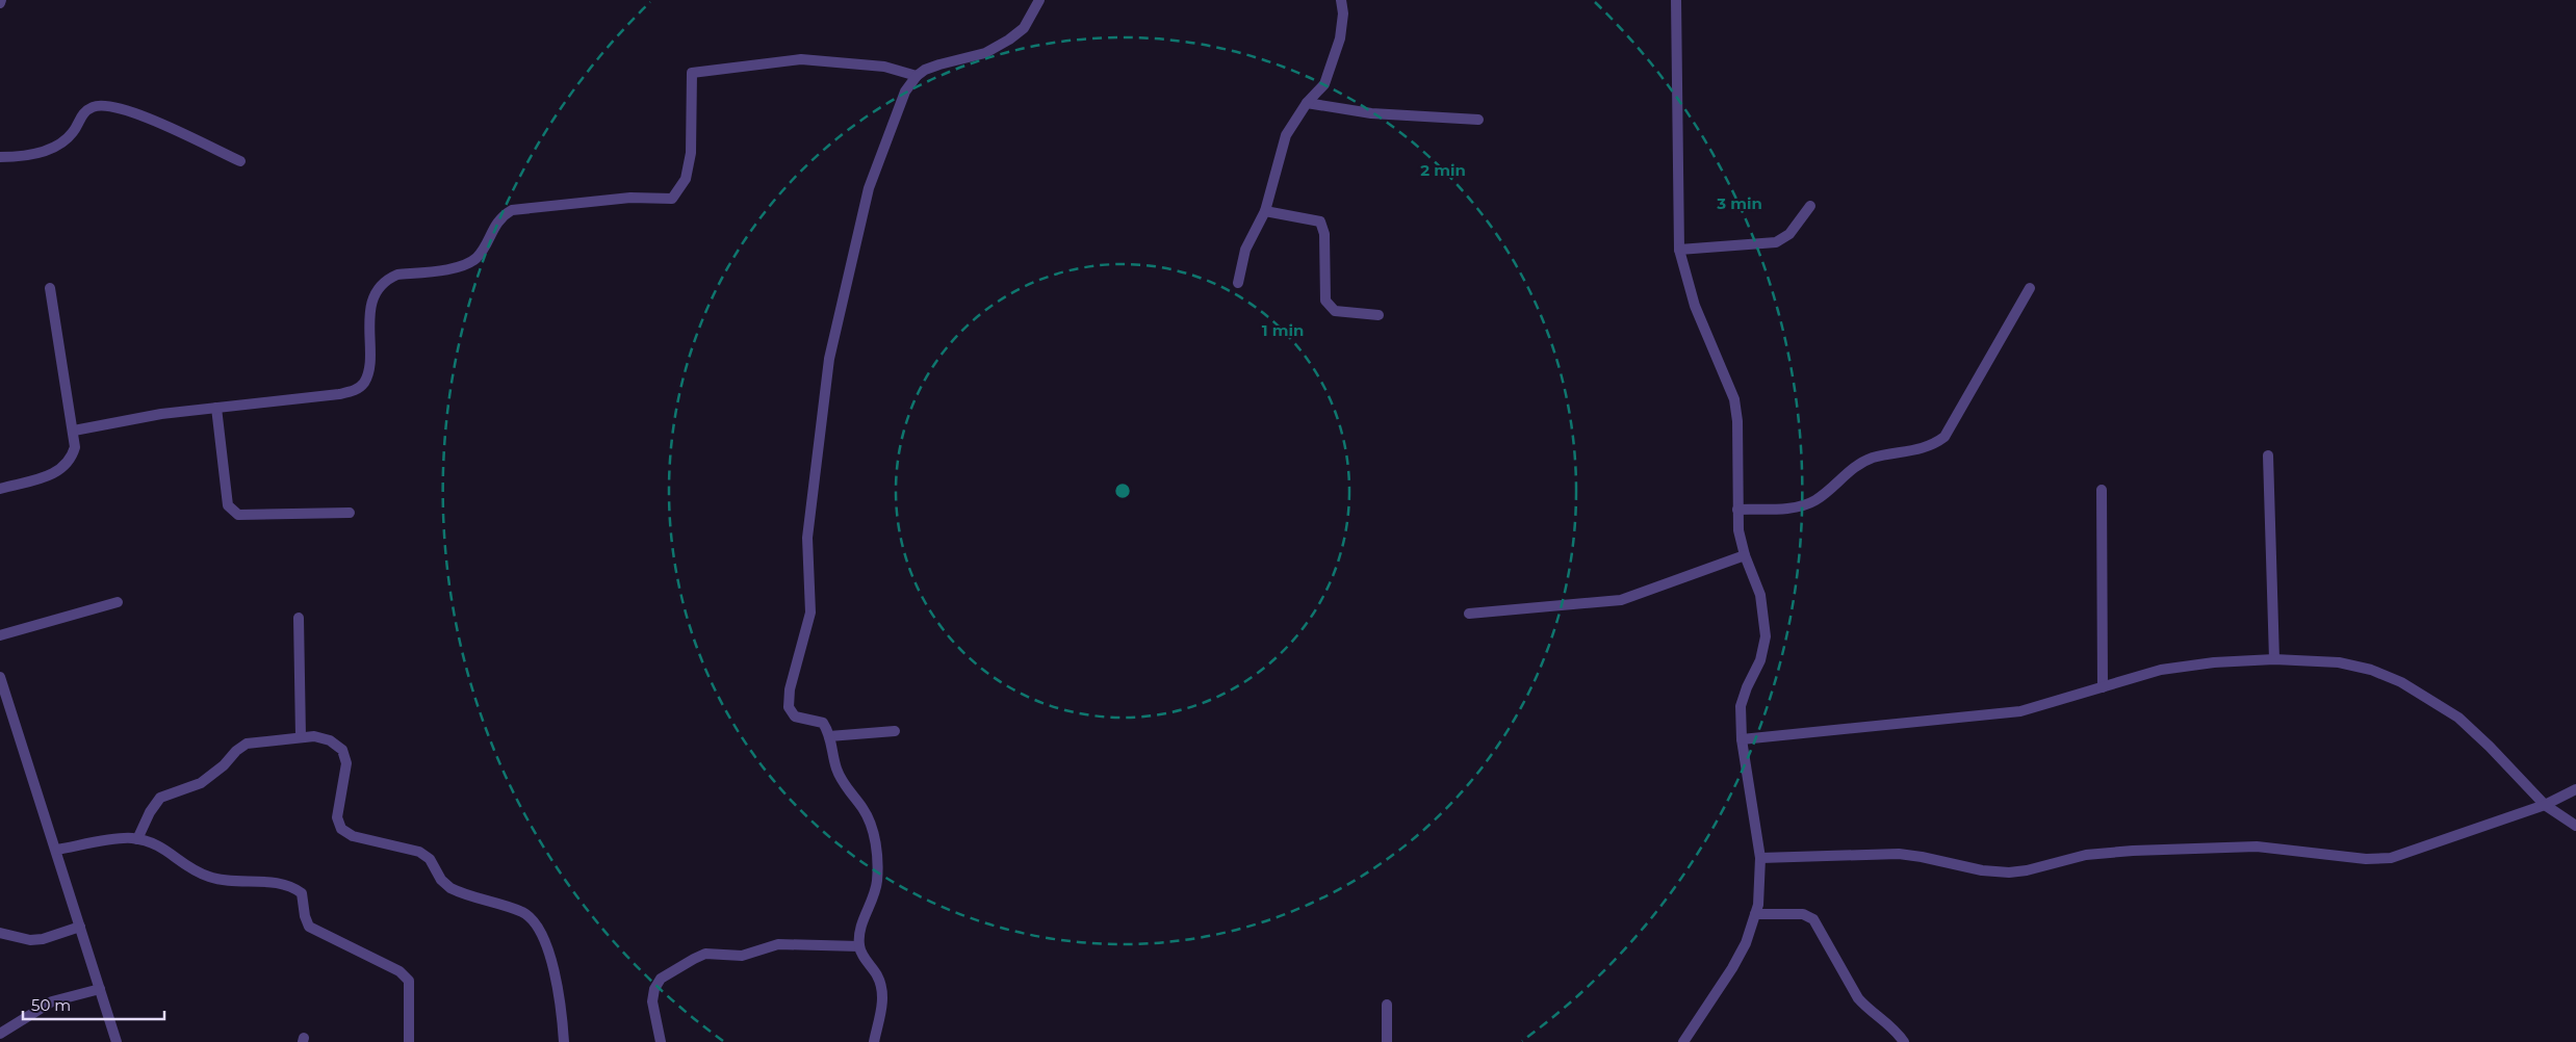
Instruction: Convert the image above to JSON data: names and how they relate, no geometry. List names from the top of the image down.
{
  "scale_bar": "50 m",
  "rings": ["2 min", "3 min", "1 min"]
}
